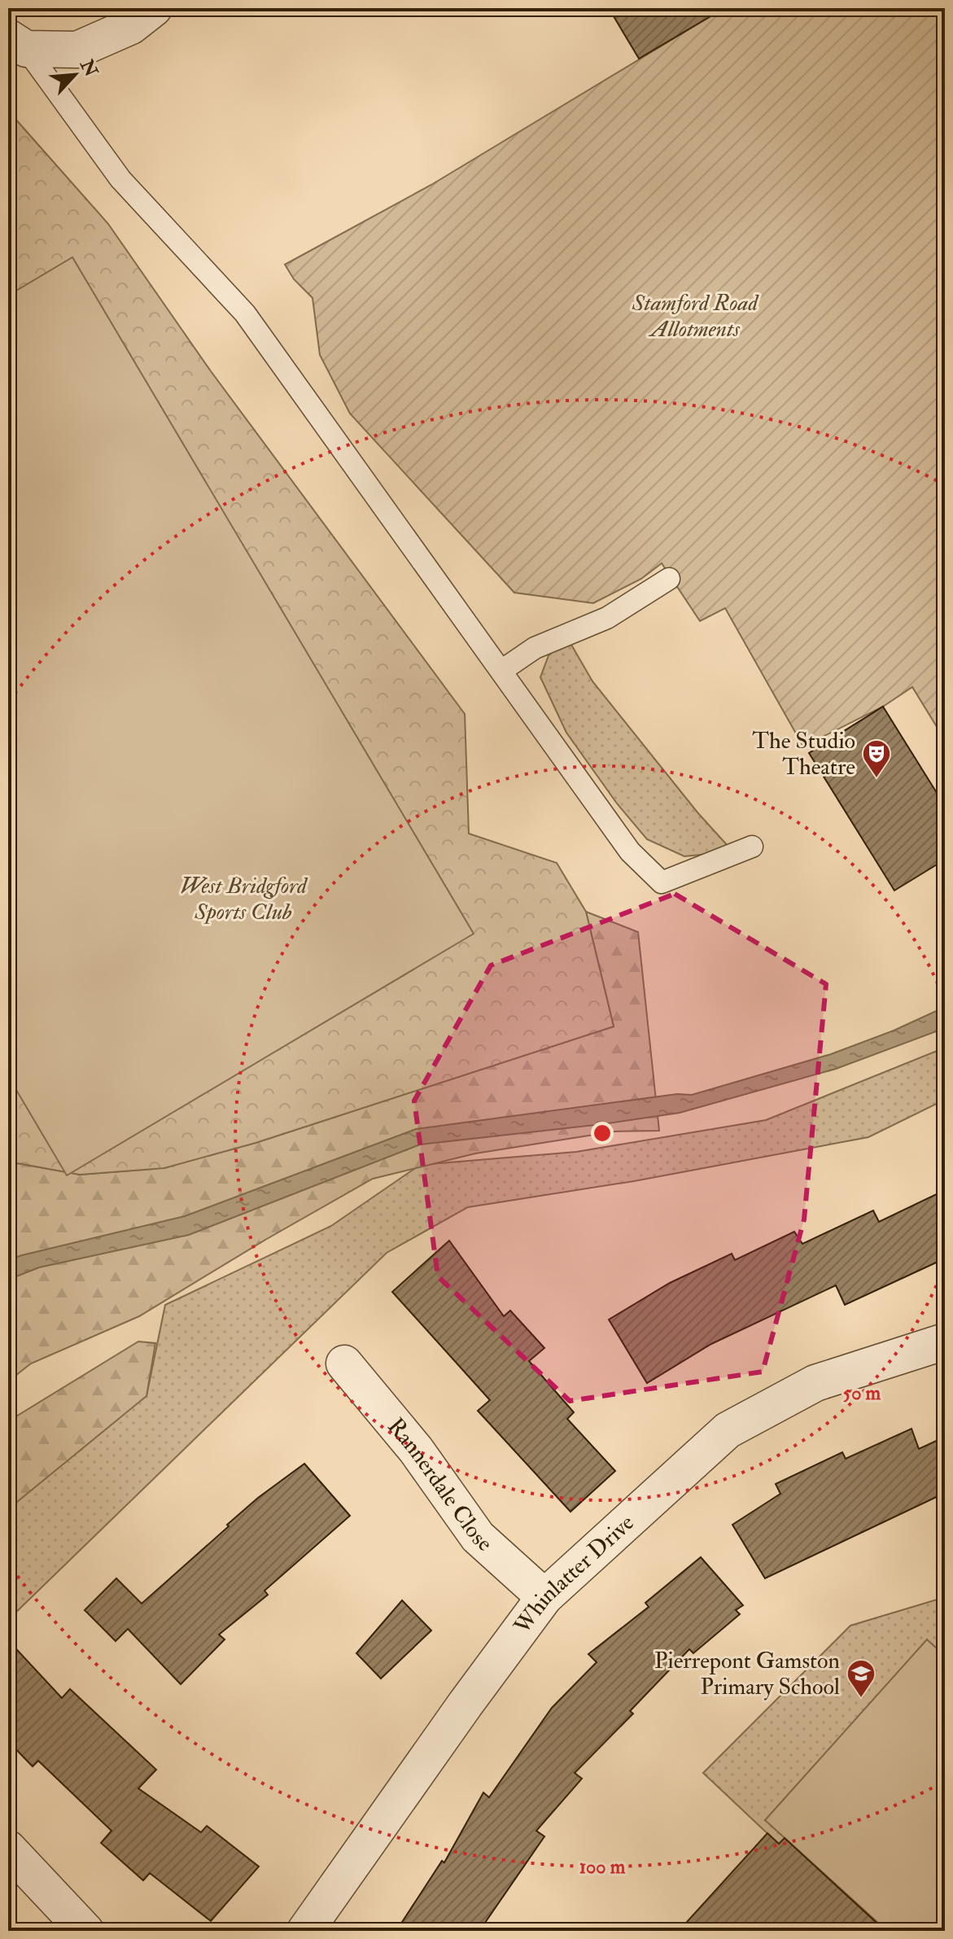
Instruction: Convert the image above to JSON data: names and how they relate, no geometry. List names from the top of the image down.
{
  "streets": {
    "street": ["Rannerdale Close", "Whinlatter Drive"]
  },
  "crossings": [
    ["Rannerdale Close", "Whinlatter Drive"]
  ],
  "parks": ["Stamford Road Allotments", "West Bridgford Sports Club"],
  "places": {
    "theatre": ["The Studio Theatre"],
    "school or university": ["Pierrepont Gamston Primary School"]
  },
  "north": "top right",
  "rings": ["50 m", "100 m"]
}
